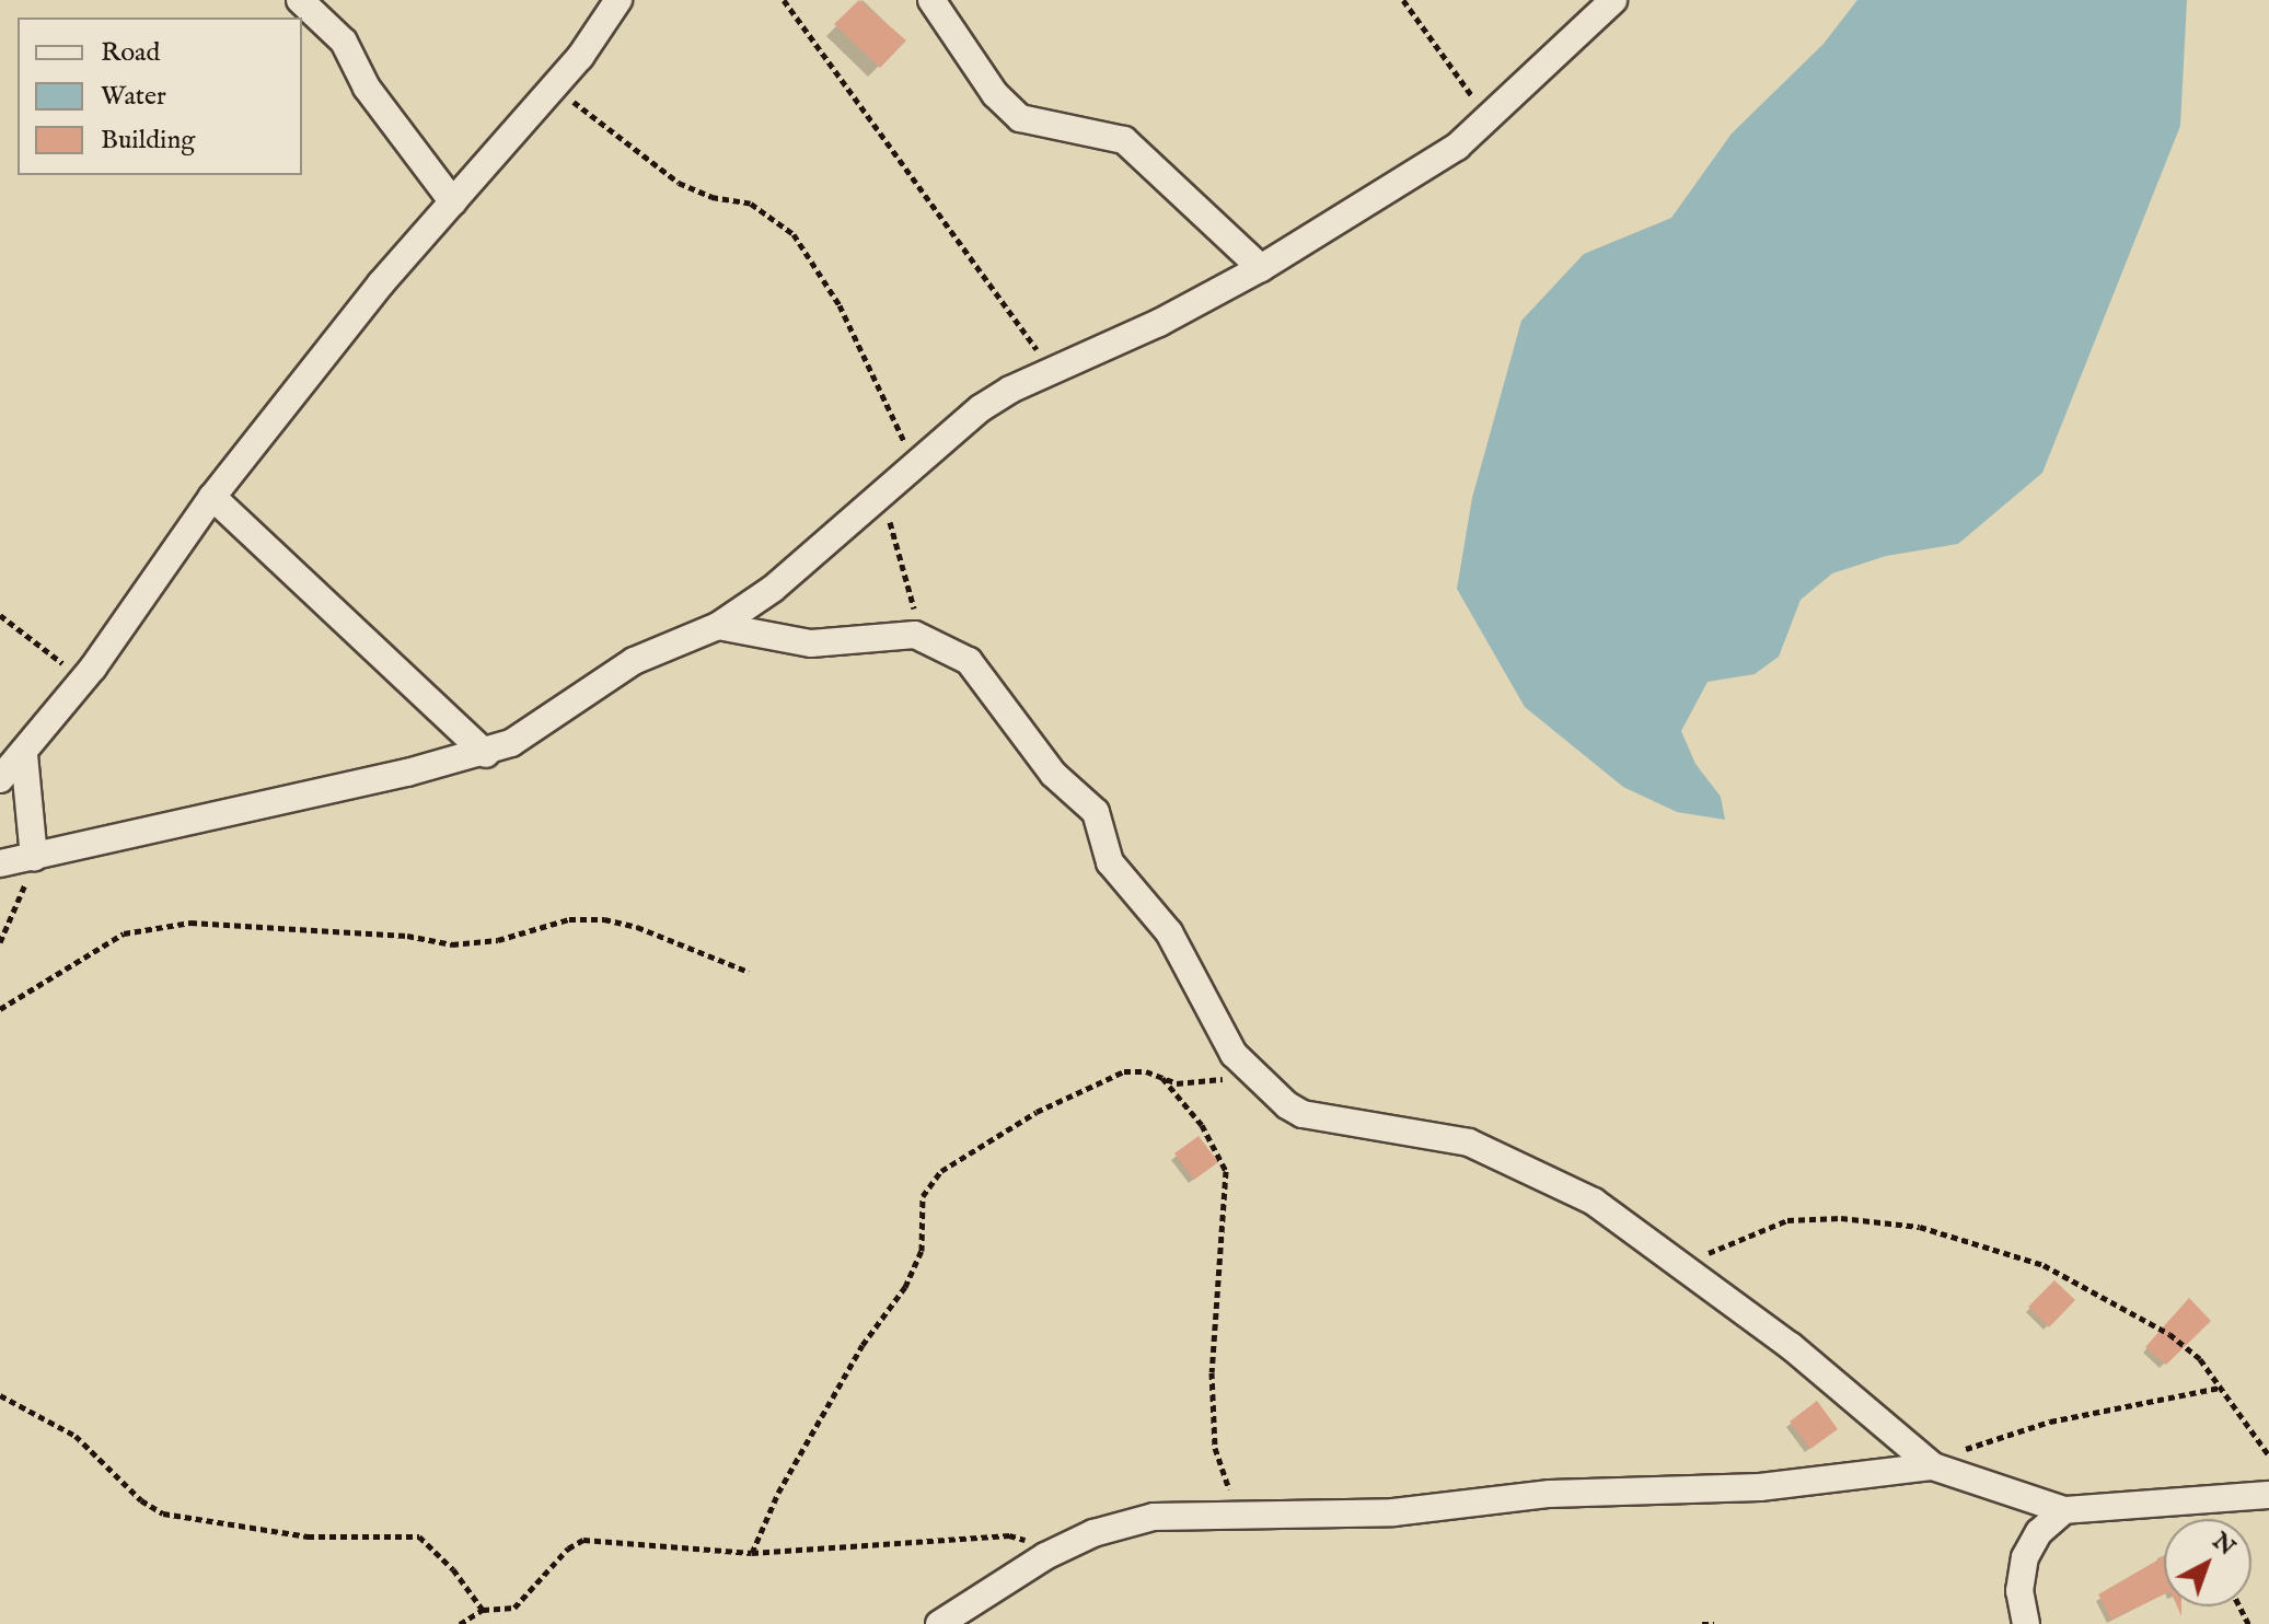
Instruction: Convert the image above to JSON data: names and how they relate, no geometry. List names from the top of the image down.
{
  "legend": ["Road", "Water", "Building"],
  "north": "top right"
}
